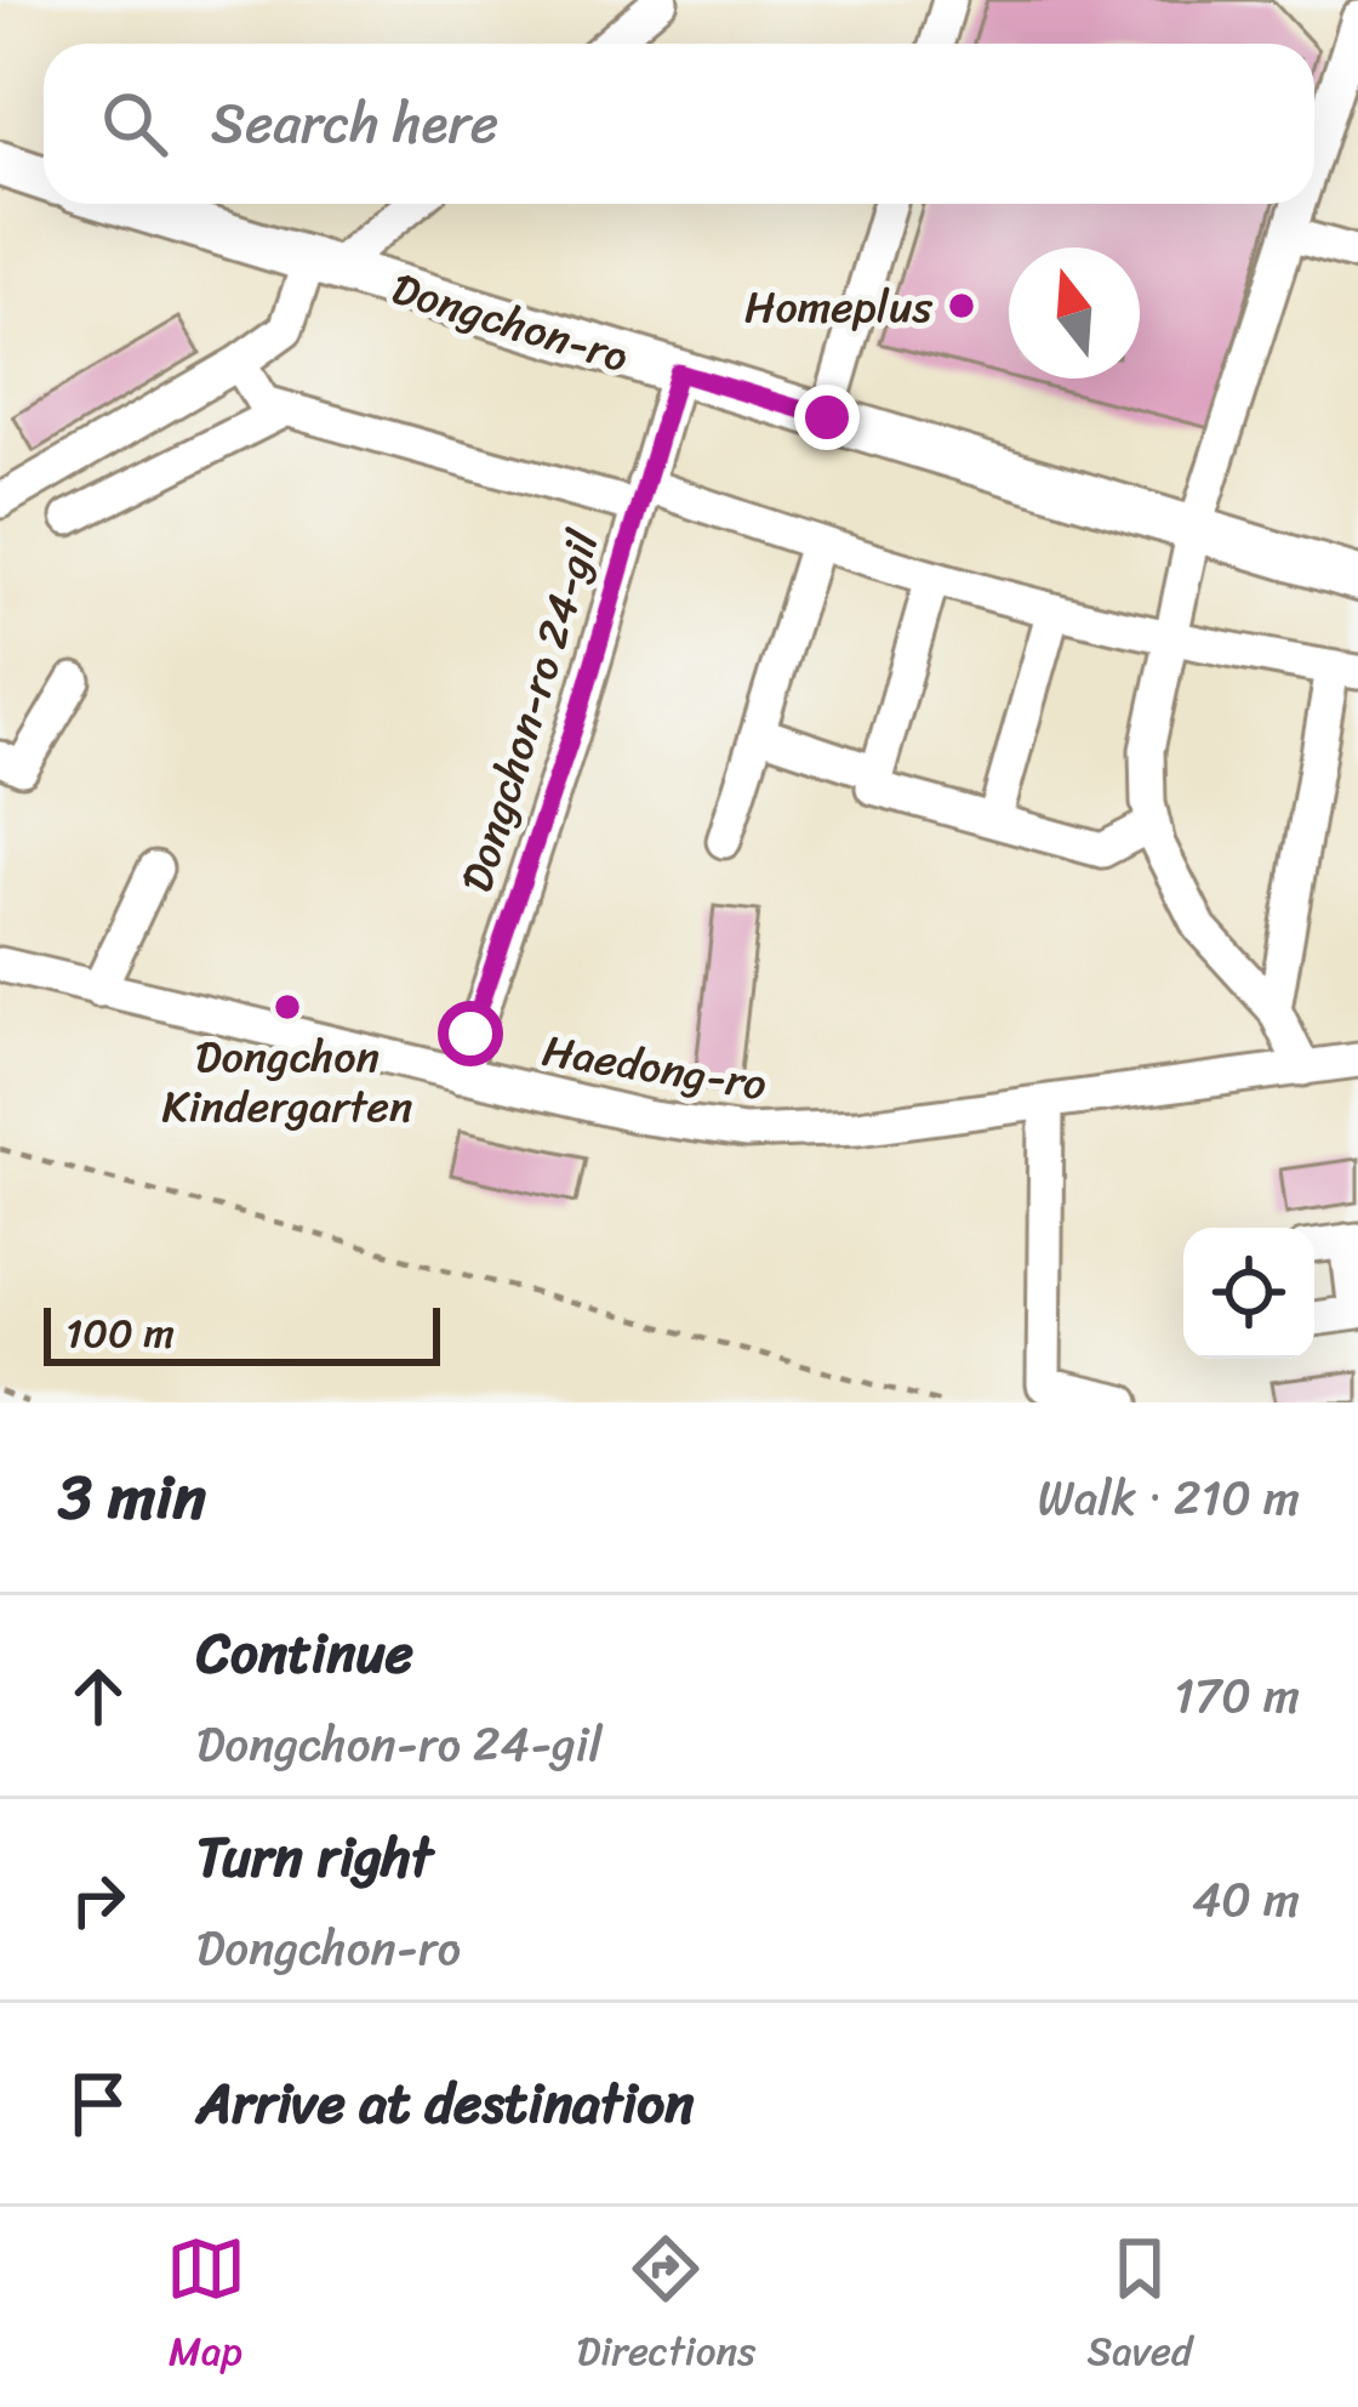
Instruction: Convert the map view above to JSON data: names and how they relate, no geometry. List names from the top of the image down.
{
  "streets": {
    "main road": ["Dongchon-ro"],
    "street": ["Dongchon-ro 24-gil", "Haedong-ro"]
  },
  "crossings": [
    ["Dongchon-ro", "Dongchon-ro 24-gil"],
    ["Dongchon-ro 24-gil", "Haedong-ro"]
  ],
  "places": ["Homeplus", "Dongchon Kindergarten"],
  "scale_bar": "100 m",
  "north": "top",
  "page": {
    "search": "Search here",
    "scale": "100 m",
    "heading": ["3 min", "Walk · 210 m"],
    "list": [
      ["Continue", "Dongchon-ro 24-gil", "170 m"],
      ["Turn right", "Dongchon-ro", "40 m"],
      "Arrive at destination"
    ],
    "nav": ["Map", "Directions", "Saved"]
  }
}
